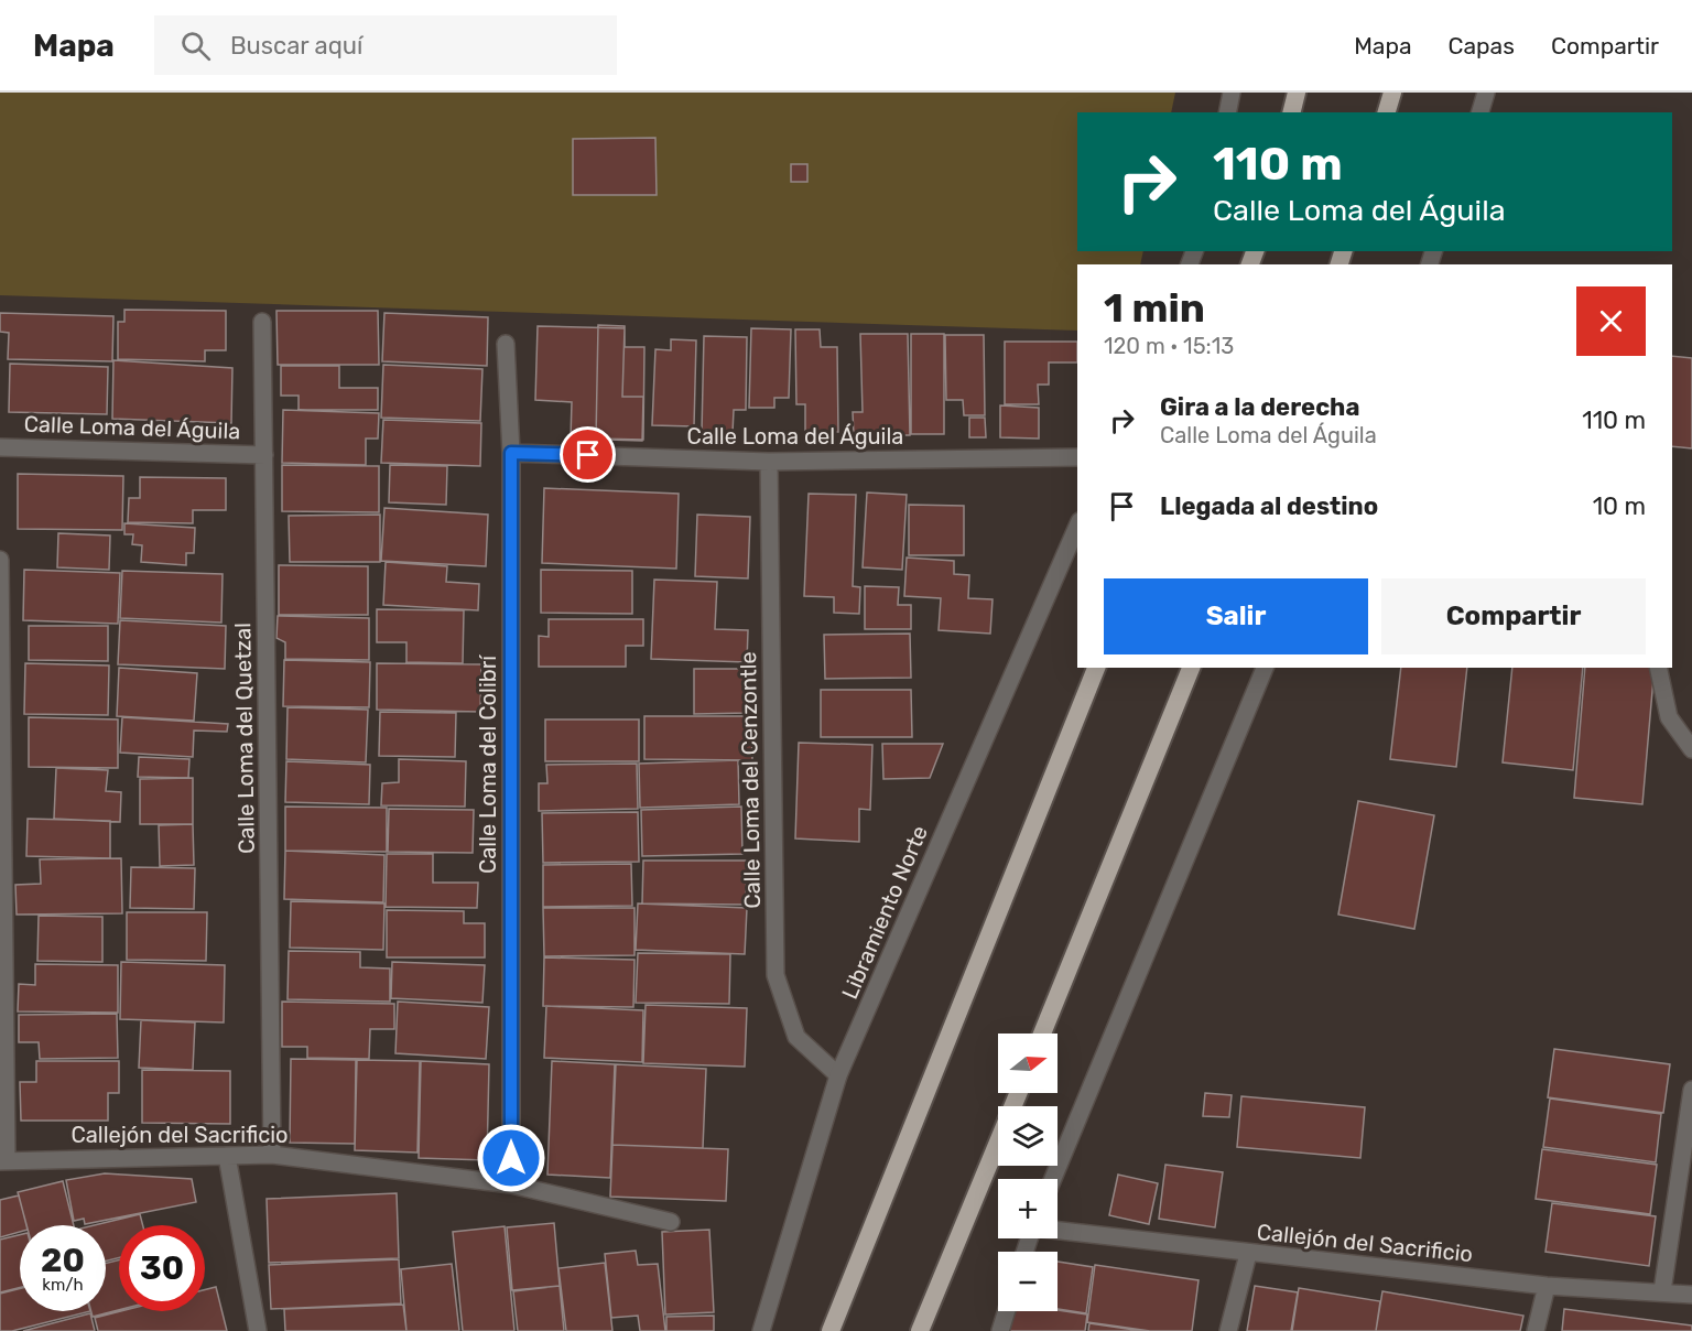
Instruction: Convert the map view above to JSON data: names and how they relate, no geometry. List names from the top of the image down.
{
  "streets": {
    "street": [
      "Calle Loma del Águila",
      "Calle Loma del Quetzal",
      "Calle Loma del Colibrí",
      "Calle Loma del Cenzontle",
      "Libramiento Norte",
      "Callejón del Sacrificio"
    ]
  },
  "crossings": [
    ["Calle Loma del Águila", "Calle Loma del Quetzal"],
    ["Calle Loma del Águila", "Calle Loma del Colibrí"],
    ["Calle Loma del Águila", "Calle Loma del Cenzontle"],
    ["Calle Loma del Quetzal", "Callejón del Sacrificio"],
    ["Calle Loma del Colibrí", "Callejón del Sacrificio"],
    ["Calle Loma del Cenzontle", "Libramiento Norte"]
  ],
  "north": "right",
  "page": {
    "header": "Mapa",
    "search": "Buscar aquí",
    "nav": ["Mapa", "Capas", "Compartir"],
    "turn": ["110 m", "Calle Loma del Águila"],
    "heading": ["1 min", "120 m · 15:13"],
    "list": [
      {
        "name": "Gira a la derecha",
        "note": "Calle Loma del Águila",
        "value": "110 m"
      },
      {
        "name": "Llegada al destino",
        "value": "10 m"
      }
    ],
    "buttons": ["Salir", "Compartir"],
    "map_buttons": ["+", "−"],
    "speed": "20 km/h",
    "limit": "30"
  }
}
